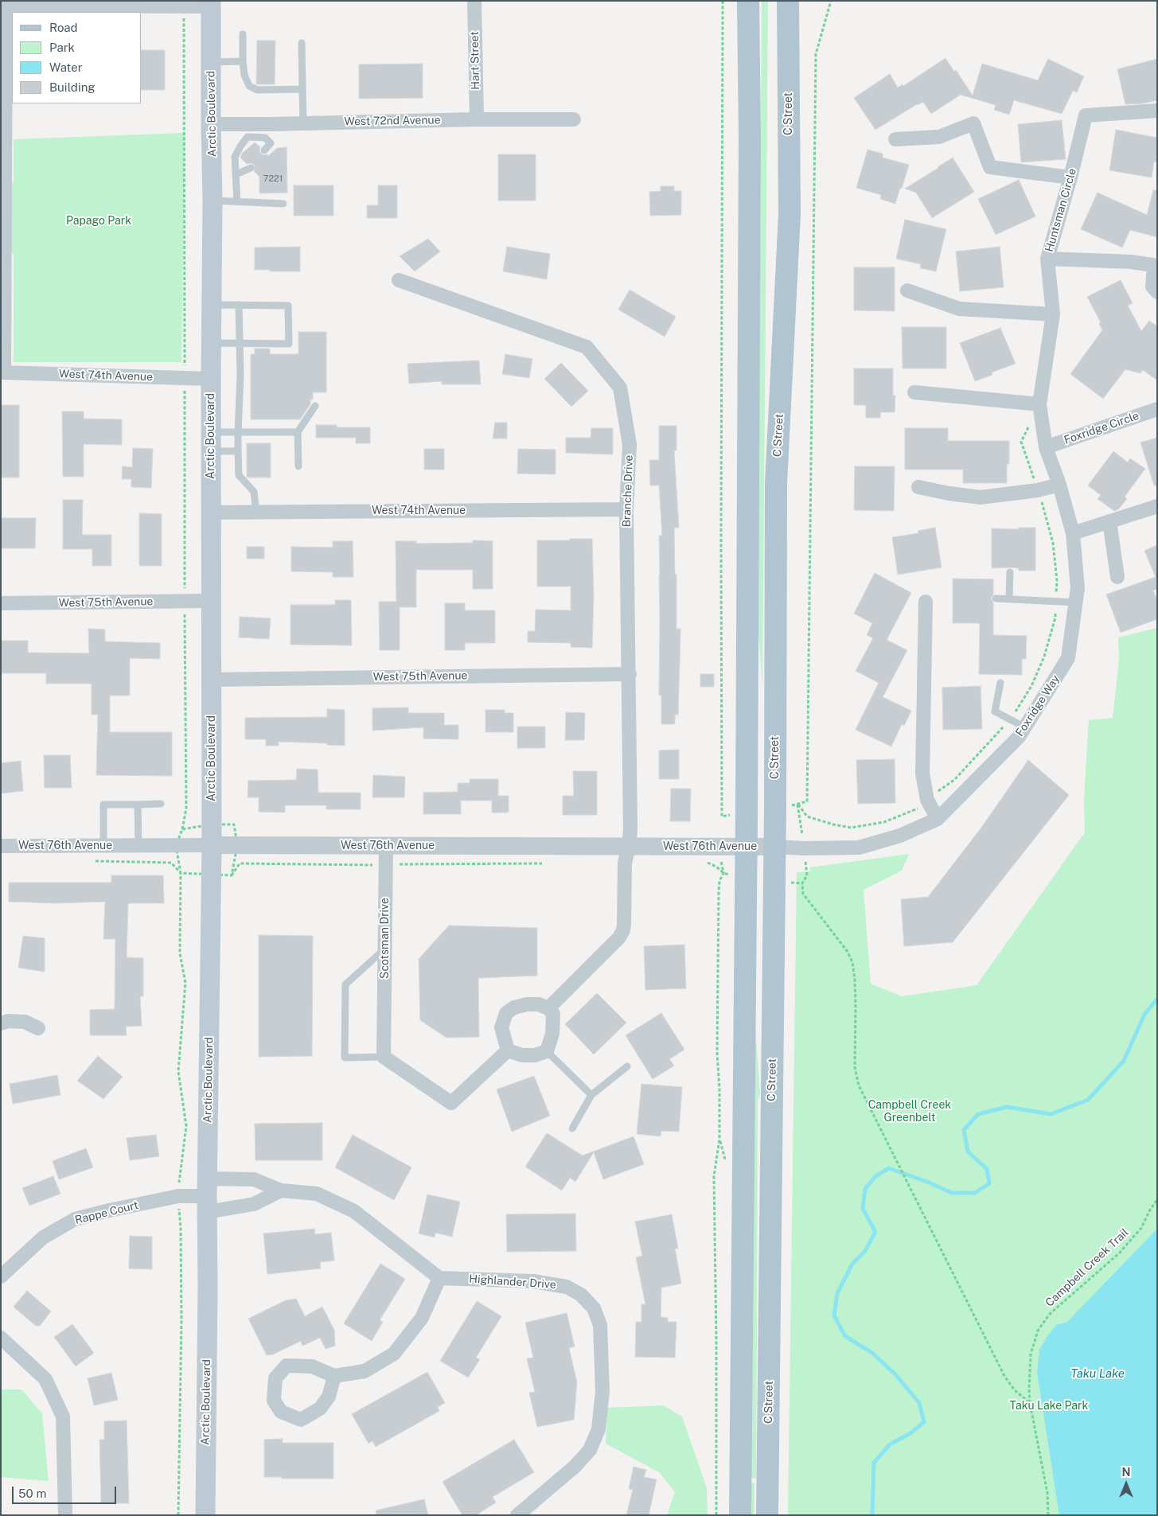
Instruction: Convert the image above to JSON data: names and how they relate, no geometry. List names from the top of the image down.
{
  "streets": {
    "main road": ["Arctic Boulevard", "C Street"],
    "street": [
      "Hart Street",
      "West 72nd Avenue",
      "Huntsman Circle",
      "West 74th Avenue",
      "Foxridge Circle",
      "Branche Drive",
      "West 75th Avenue",
      "Foxridge Way",
      "West 76th Avenue",
      "Scotsman Drive",
      "Rappe Court",
      "Highlander Drive"
    ],
    "path": ["Campbell Creek Trail"]
  },
  "crossings": [
    ["Hart Street", "West 72nd Avenue"],
    ["Arctic Boulevard", "West 72nd Avenue"],
    ["Arctic Boulevard", "West 74th Avenue"],
    ["Arctic Boulevard", "West 75th Avenue"],
    ["Arctic Boulevard", "West 76th Avenue"],
    ["Arctic Boulevard", "Rappe Court"],
    ["C Street", "Foxridge Way"],
    ["C Street", "West 76th Avenue"],
    ["Huntsman Circle", "Foxridge Circle"],
    ["Huntsman Circle", "Foxridge Way"],
    ["West 74th Avenue", "Branche Drive"],
    ["Foxridge Circle", "Foxridge Way"],
    ["Branche Drive", "West 75th Avenue"],
    ["Branche Drive", "West 76th Avenue"],
    ["Foxridge Way", "West 76th Avenue"],
    ["West 76th Avenue", "Scotsman Drive"]
  ],
  "water": ["Taku Lake"],
  "parks": ["Papago Park", "Campbell Creek Greenbelt", "Taku Lake Park"],
  "house_numbers": ["7221"],
  "legend": [
    "Road",
    "Park",
    "Water",
    "Building"
  ],
  "scale_bar": "50 m",
  "north": "top"
}
